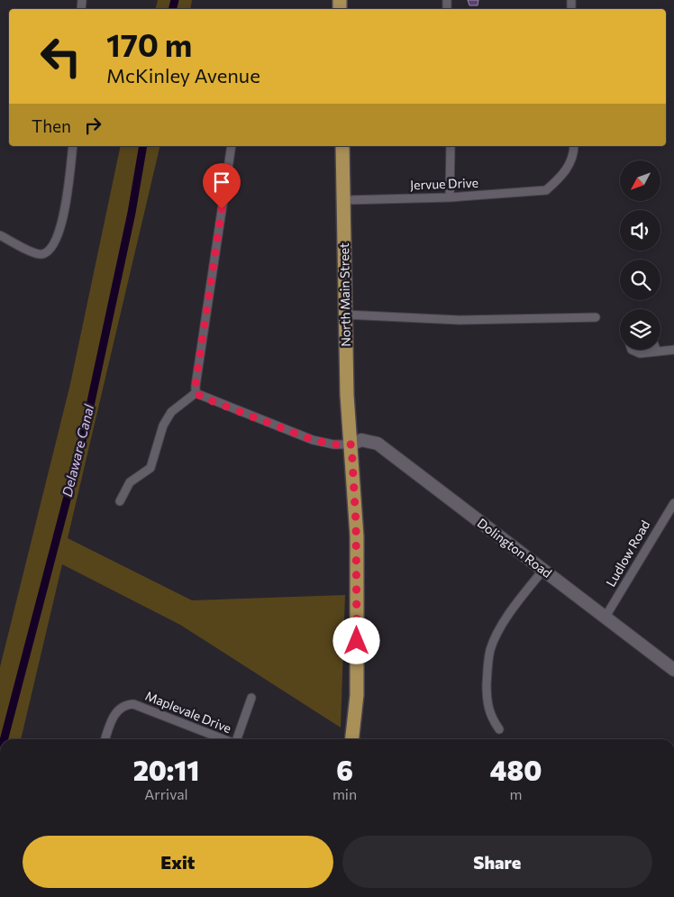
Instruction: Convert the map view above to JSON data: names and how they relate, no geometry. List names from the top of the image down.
{
  "streets": {
    "main road": ["North Main Street"],
    "street": [
      "Jervue Drive",
      "Dolington Road",
      "Ludlow Road",
      "Maplevale Drive"
    ]
  },
  "crossings": [
    ["Jervue Drive", "North Main Street"],
    ["North Main Street", "Dolington Road"],
    ["Dolington Road", "Ludlow Road"]
  ],
  "water": ["Delaware Canal"],
  "north": "bottom left",
  "page": {
    "turn": ["170 m", "McKinley Avenue"],
    "then": "Then",
    "eta": [
      "20:11",
      "Arrival",
      "6",
      "min",
      "480",
      "m"
    ],
    "buttons": ["Exit", "Share"]
  }
}
